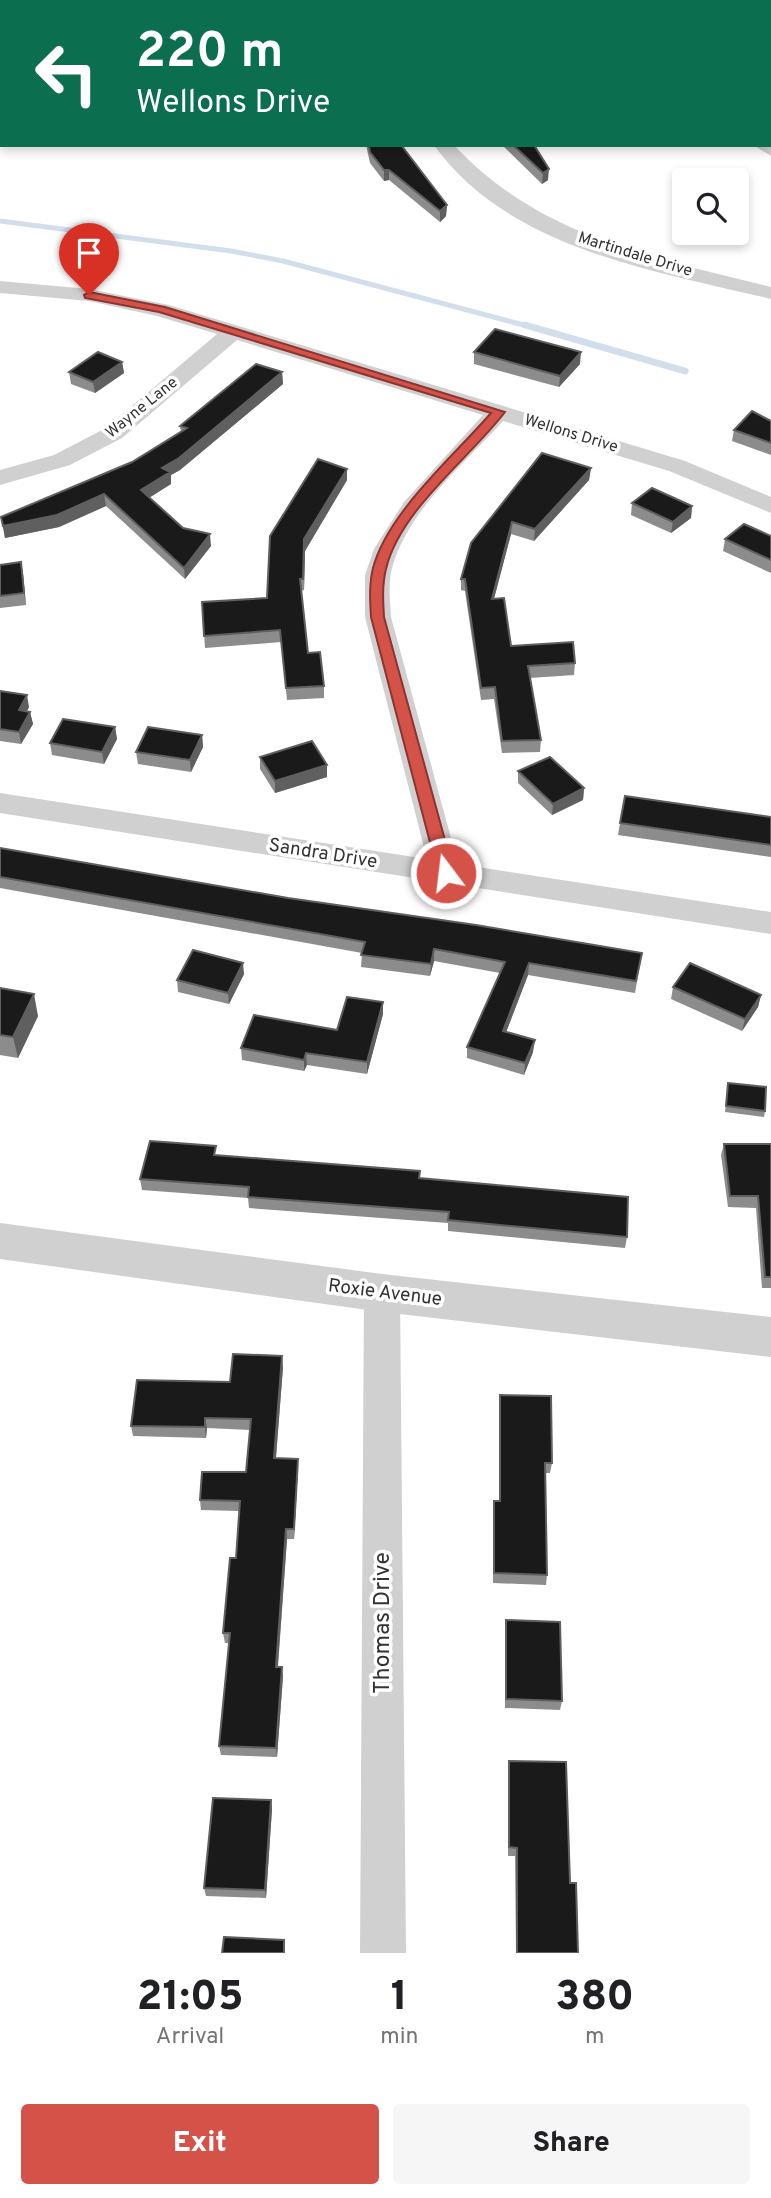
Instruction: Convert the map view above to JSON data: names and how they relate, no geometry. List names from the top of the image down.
{
  "streets": {
    "street": [
      "Martindale Drive",
      "Wayne Lane",
      "Wellons Drive",
      "Sandra Drive",
      "Roxie Avenue",
      "Thomas Drive"
    ]
  },
  "crossings": [
    ["Wayne Lane", "Wellons Drive"],
    ["Roxie Avenue", "Thomas Drive"]
  ],
  "page": {
    "turn": ["220 m", "Wellons Drive"],
    "eta": [
      "21:05",
      "Arrival",
      "1",
      "min",
      "380",
      "m"
    ],
    "buttons": ["Exit", "Share"]
  }
}
